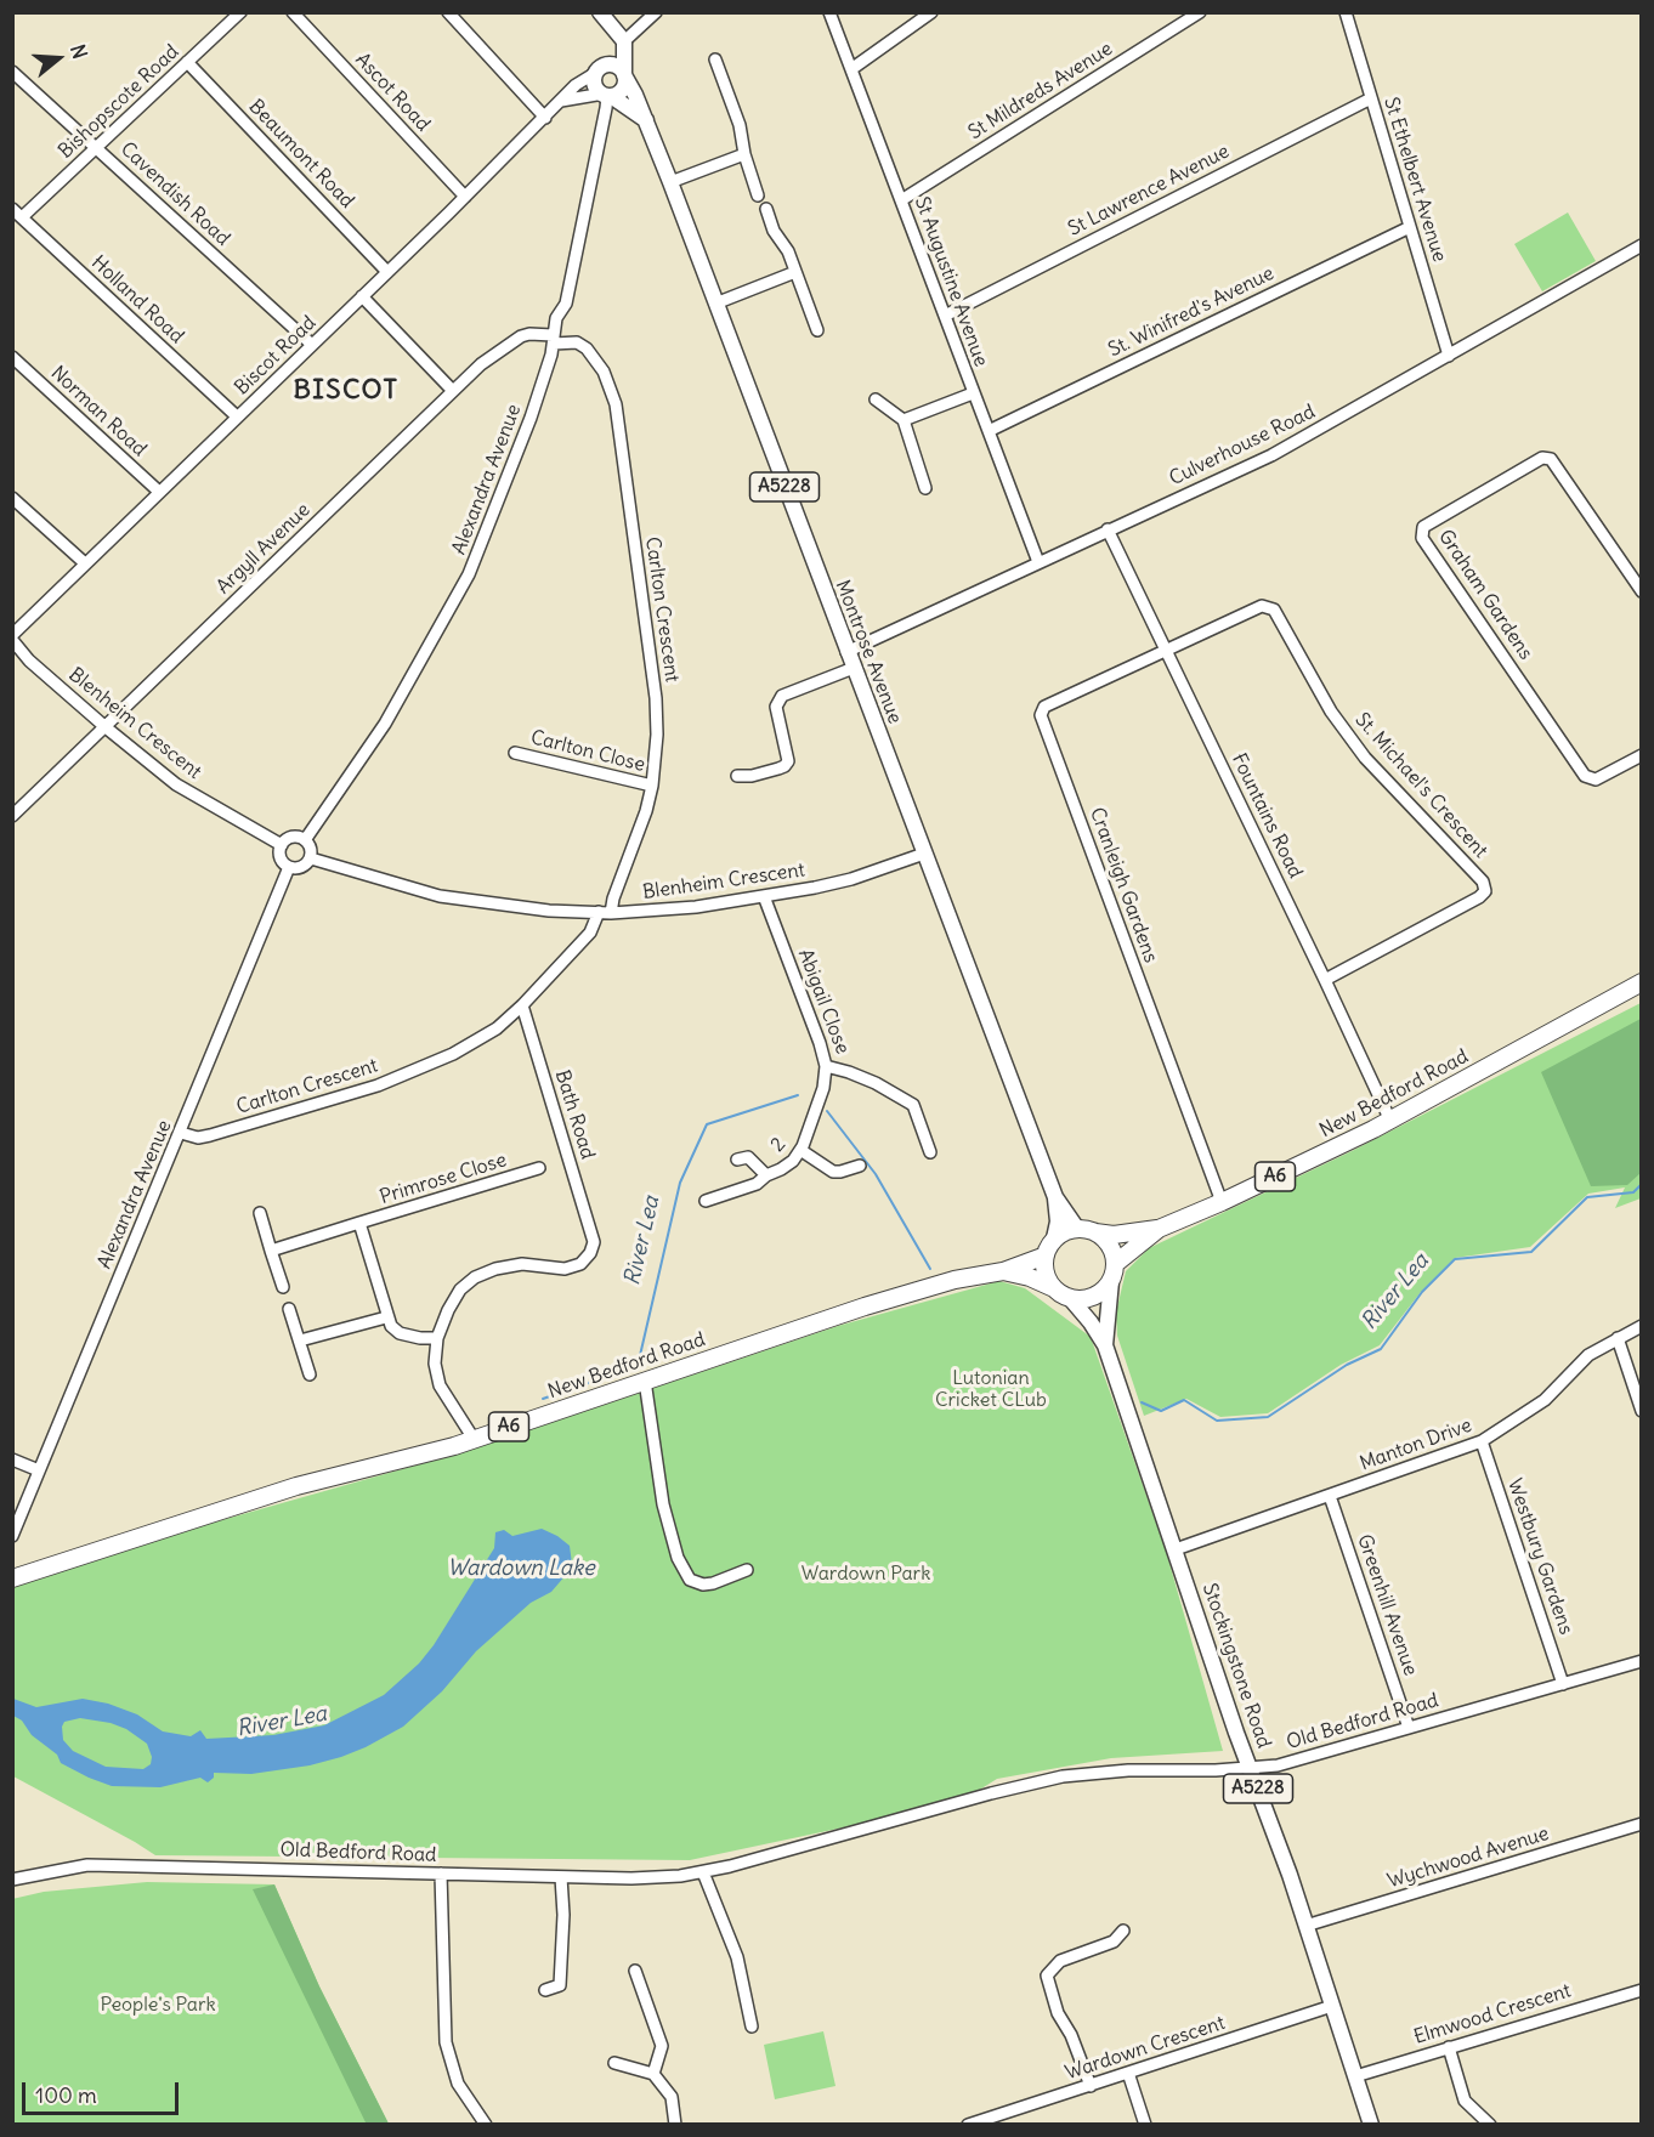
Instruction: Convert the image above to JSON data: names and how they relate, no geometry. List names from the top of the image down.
{
  "streets": {
    "highway": ["New Bedford Road", "A6"],
    "main road": ["A5228", "Montrose Avenue", "Stockingstone Road"],
    "street": [
      "St Mildreds Avenue",
      "Ascot Road",
      "Bishopscote Road",
      "Beaumont Road",
      "St Ethelbert Avenue",
      "St Lawrence Avenue",
      "Cavendish Road",
      "St Augustine Avenue",
      "Holland Road",
      "St. Winifred's Avenue",
      "Biscot Road",
      "Norman Road",
      "Culverhouse Road",
      "Alexandra Avenue",
      "Argyll Avenue",
      "Graham Gardens",
      "Carlton Crescent",
      "Blenheim Crescent",
      "Carlton Close",
      "St. Michael's Crescent",
      "Fountains Road",
      "Cranleigh Gardens",
      "Abigail Close",
      "Bath Road",
      "2",
      "Primrose Close",
      "Manton Drive",
      "Westbury Gardens",
      "Greenhill Avenue",
      "Old Bedford Road",
      "Wychwood Avenue",
      "Elmwood Crescent",
      "Wardown Crescent"
    ]
  },
  "crossings": [
    ["St Mildreds Avenue", "St Augustine Avenue"],
    ["Ascot Road", "Biscot Road"],
    ["Bishopscote Road", "Beaumont Road"],
    ["Bishopscote Road", "Cavendish Road"],
    ["Bishopscote Road", "Holland Road"],
    ["Beaumont Road", "Biscot Road"],
    ["St Ethelbert Avenue", "St Lawrence Avenue"],
    ["St Ethelbert Avenue", "St. Winifred's Avenue"],
    ["St Ethelbert Avenue", "Culverhouse Road"],
    ["St Lawrence Avenue", "St Augustine Avenue"],
    ["Cavendish Road", "Biscot Road"],
    ["St Augustine Avenue", "St. Winifred's Avenue"],
    ["St Augustine Avenue", "Culverhouse Road"],
    ["Holland Road", "Biscot Road"],
    ["Biscot Road", "Norman Road"],
    ["Biscot Road", "Alexandra Avenue"],
    ["Biscot Road", "Montrose Avenue"],
    ["Biscot Road", "Blenheim Crescent"],
    ["Culverhouse Road", "Montrose Avenue"],
    ["Culverhouse Road", "Fountains Road"],
    ["Alexandra Avenue", "Argyll Avenue"],
    ["Alexandra Avenue", "Carlton Crescent"],
    ["Alexandra Avenue", "Montrose Avenue"],
    ["Alexandra Avenue", "Blenheim Crescent"],
    ["Argyll Avenue", "Carlton Crescent"],
    ["Argyll Avenue", "Blenheim Crescent"],
    ["Carlton Crescent", "Blenheim Crescent"],
    ["Carlton Crescent", "Carlton Close"],
    ["Carlton Crescent", "Bath Road"],
    ["Montrose Avenue", "Blenheim Crescent"],
    ["Montrose Avenue", "New Bedford Road"],
    ["Montrose Avenue", "Stockingstone Road"],
    ["Blenheim Crescent", "Abigail Close"],
    ["St. Michael's Crescent", "Fountains Road"],
    ["St. Michael's Crescent", "Cranleigh Gardens"],
    ["Fountains Road", "Cranleigh Gardens"],
    ["Fountains Road", "New Bedford Road"],
    ["Cranleigh Gardens", "New Bedford Road"],
    ["Abigail Close", "2"],
    ["New Bedford Road", "Stockingstone Road"],
    ["Manton Drive", "Westbury Gardens"],
    ["Manton Drive", "Greenhill Avenue"],
    ["Manton Drive", "Stockingstone Road"],
    ["Westbury Gardens", "Old Bedford Road"],
    ["Greenhill Avenue", "Old Bedford Road"],
    ["Stockingstone Road", "Old Bedford Road"],
    ["Stockingstone Road", "Wychwood Avenue"],
    ["Stockingstone Road", "Elmwood Crescent"],
    ["Stockingstone Road", "Wardown Crescent"]
  ],
  "districts": ["BISCOT"],
  "water": ["River Lea", "Wardown Lake"],
  "parks": ["Lutonian Cricket CLub", "Wardown Park", "People's Park"],
  "scale_bar": "100 m",
  "north": "right"
}
